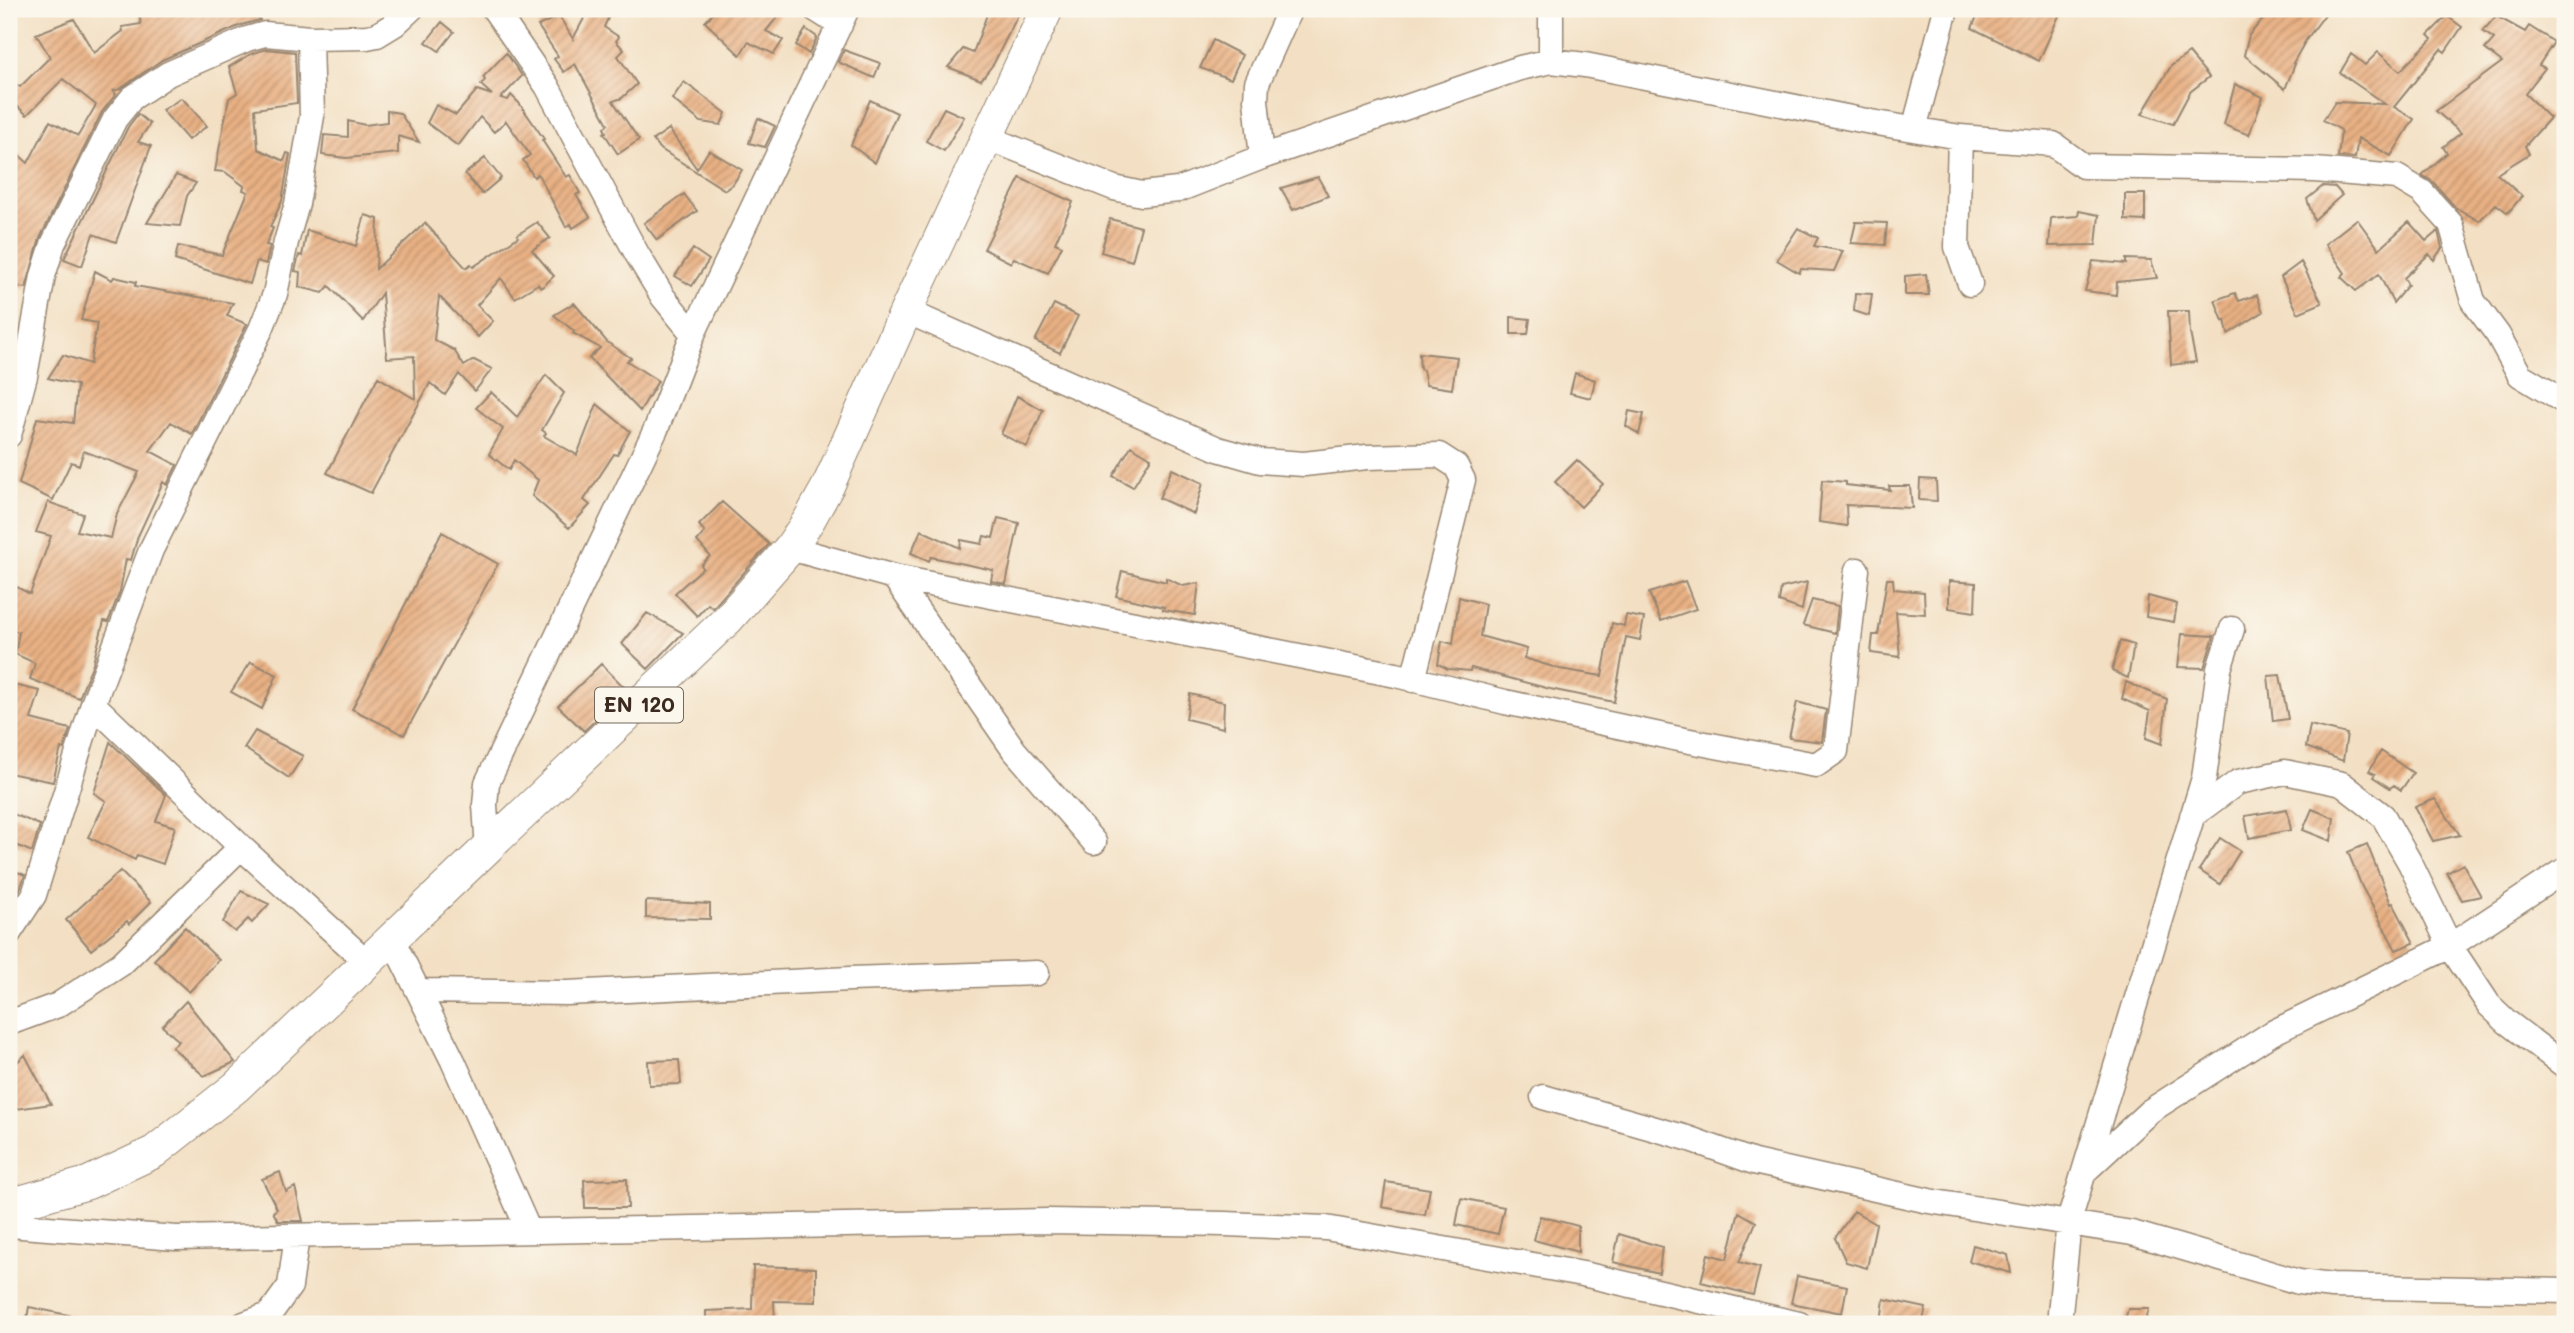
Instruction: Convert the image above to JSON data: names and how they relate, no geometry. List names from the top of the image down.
{
  "streets": {
    "main road": ["EN 120"]
  }
}
